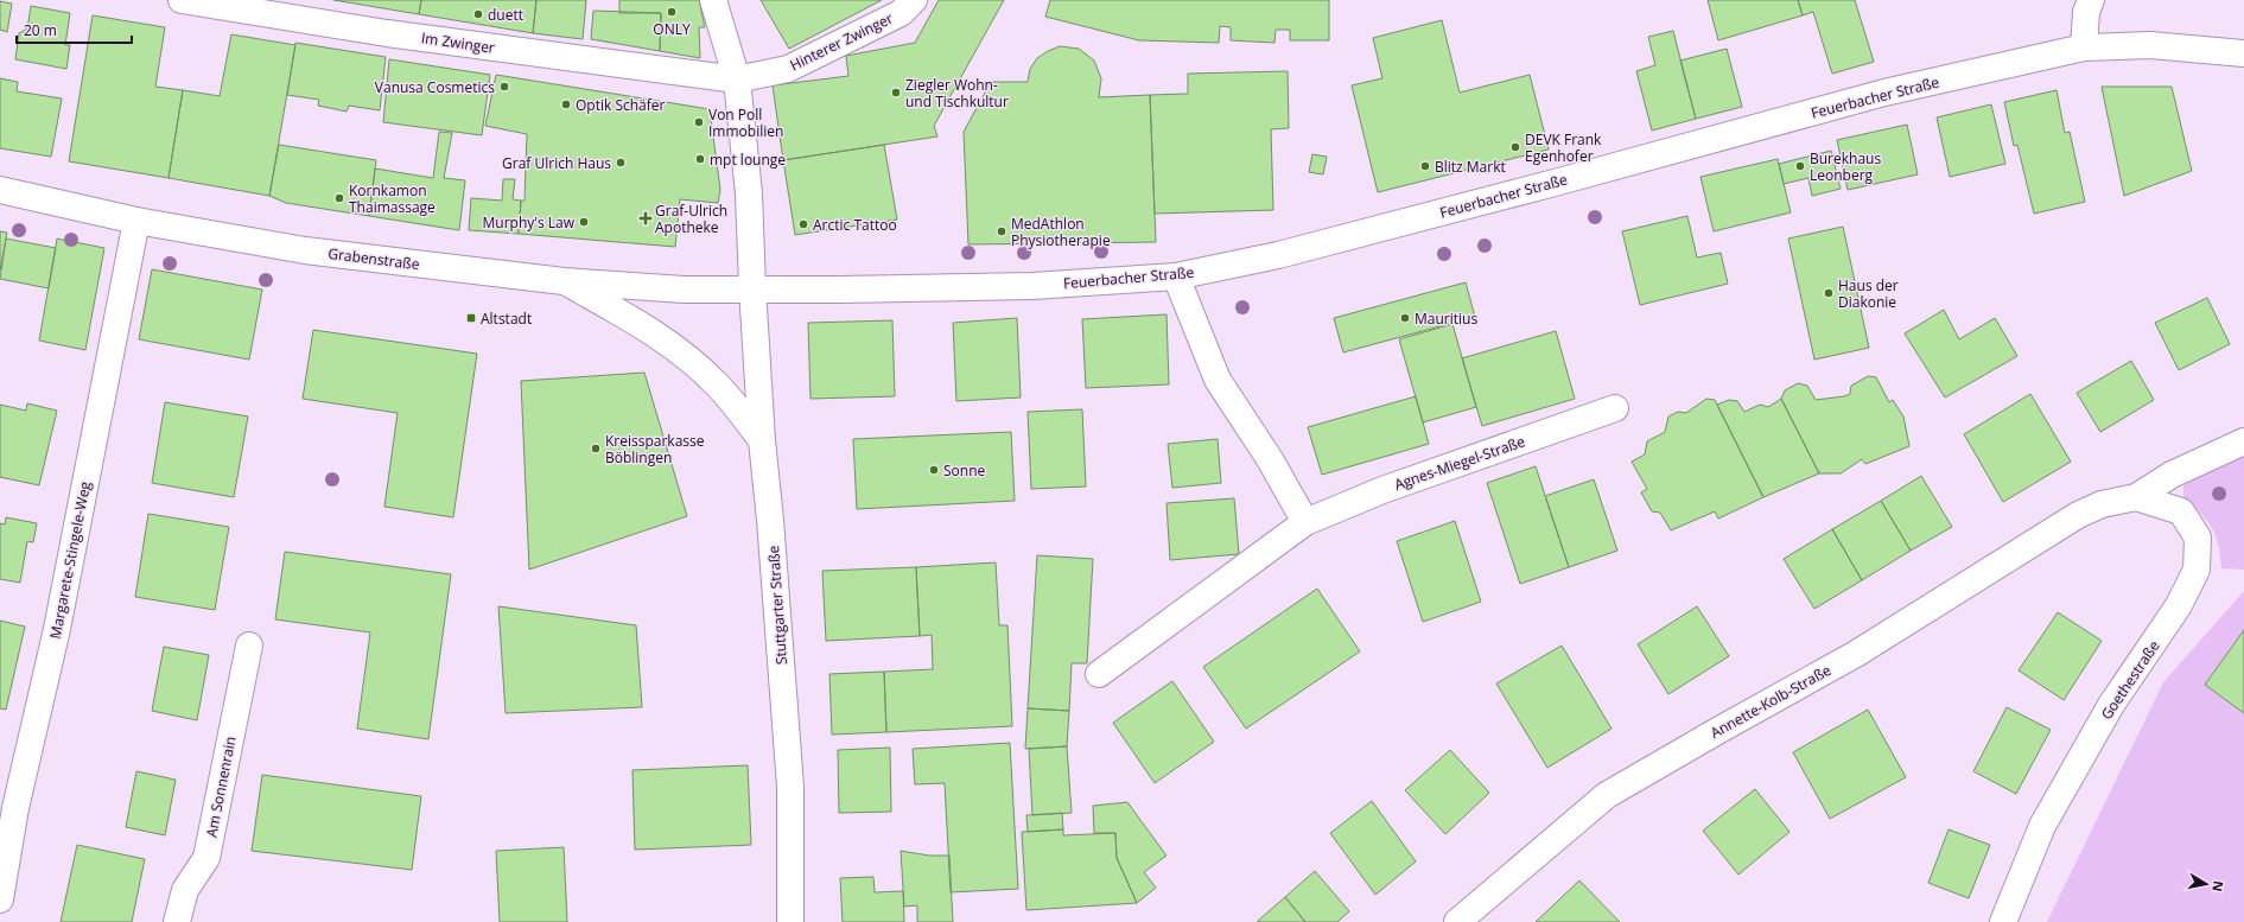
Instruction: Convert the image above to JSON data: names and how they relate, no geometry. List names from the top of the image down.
{
  "streets": {
    "street": [
      "Hinterer Zwinger",
      "Im Zwinger",
      "Feuerbacher Straße",
      "Grabenstraße",
      "Agnes-Miegel-Straße",
      "Margarete-Stingele-Weg",
      "Stuttgarter Straße",
      "Goethestraße",
      "Annette-Kolb-Straße",
      "Am Sonnenrain"
    ]
  },
  "crossings": [
    ["Hinterer Zwinger", "Im Zwinger"],
    ["Hinterer Zwinger", "Stuttgarter Straße"],
    ["Im Zwinger", "Stuttgarter Straße"],
    ["Feuerbacher Straße", "Grabenstraße"],
    ["Feuerbacher Straße", "Stuttgarter Straße"],
    ["Grabenstraße", "Margarete-Stingele-Weg"],
    ["Grabenstraße", "Stuttgarter Straße"],
    ["Goethestraße", "Annette-Kolb-Straße"]
  ],
  "places": {
    "other": [
      "ONLY",
      "duett",
      "Vanusa Cosmetics",
      "Ziegler Wohn- und Tischkultur",
      "Optik Schäfer",
      "Von Poll Immobilien",
      "DEVK Frank Egenhofer",
      "mpt lounge",
      "Graf Ulrich Haus",
      "Blitz Markt",
      "Burekhaus Leonberg",
      "Kornkamon Thaimassage",
      "Murphy's Law",
      "Arctic Tattoo",
      "MedAthlon Physiotherapie",
      "Haus der Diakonie",
      "Mauritius",
      "Kreissparkasse Böblingen",
      "Sonne"
    ],
    "health": ["Graf-Ulrich Apotheke"],
    "transit": ["Altstadt"]
  },
  "scale_bar": "20 m",
  "north": "right"
}
